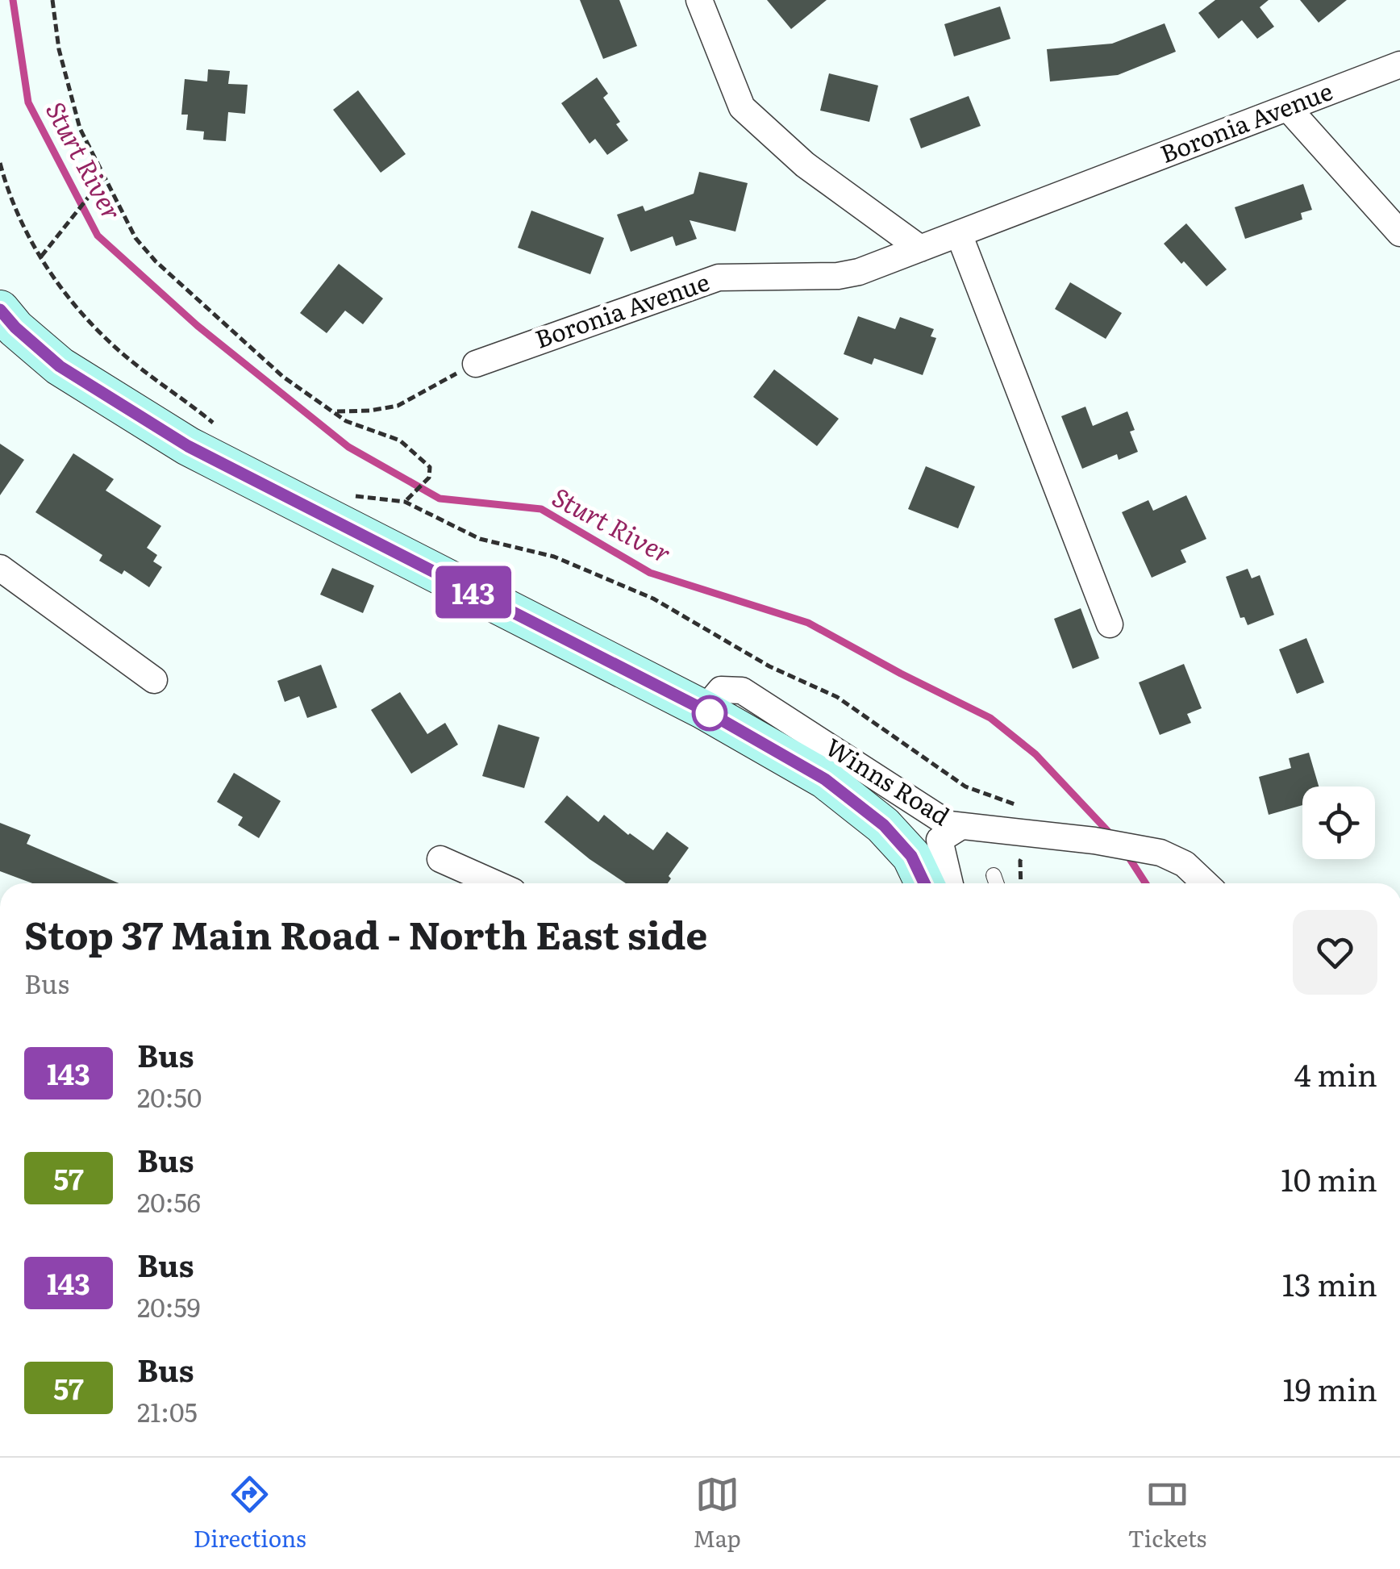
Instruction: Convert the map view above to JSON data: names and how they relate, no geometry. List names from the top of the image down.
{
  "streets": {
    "street": ["Boronia Avenue", "Winns Road"]
  },
  "water": ["Sturt River"],
  "lines": ["bus line 143"],
  "page": {
    "on_map": "143",
    "heading": ["Stop 37 Main Road - North East side", "Bus"],
    "list": [
      {
        "mark": "143",
        "name": "Bus",
        "note": "20:50",
        "value": "4 min"
      },
      {
        "mark": "57",
        "name": "Bus",
        "note": "20:56",
        "value": "10 min"
      },
      {
        "mark": "143",
        "name": "Bus",
        "note": "20:59",
        "value": "13 min"
      },
      {
        "mark": "57",
        "name": "Bus",
        "note": "21:05",
        "value": "19 min"
      }
    ],
    "tabs": ["Directions", "Map", "Tickets"]
  }
}
